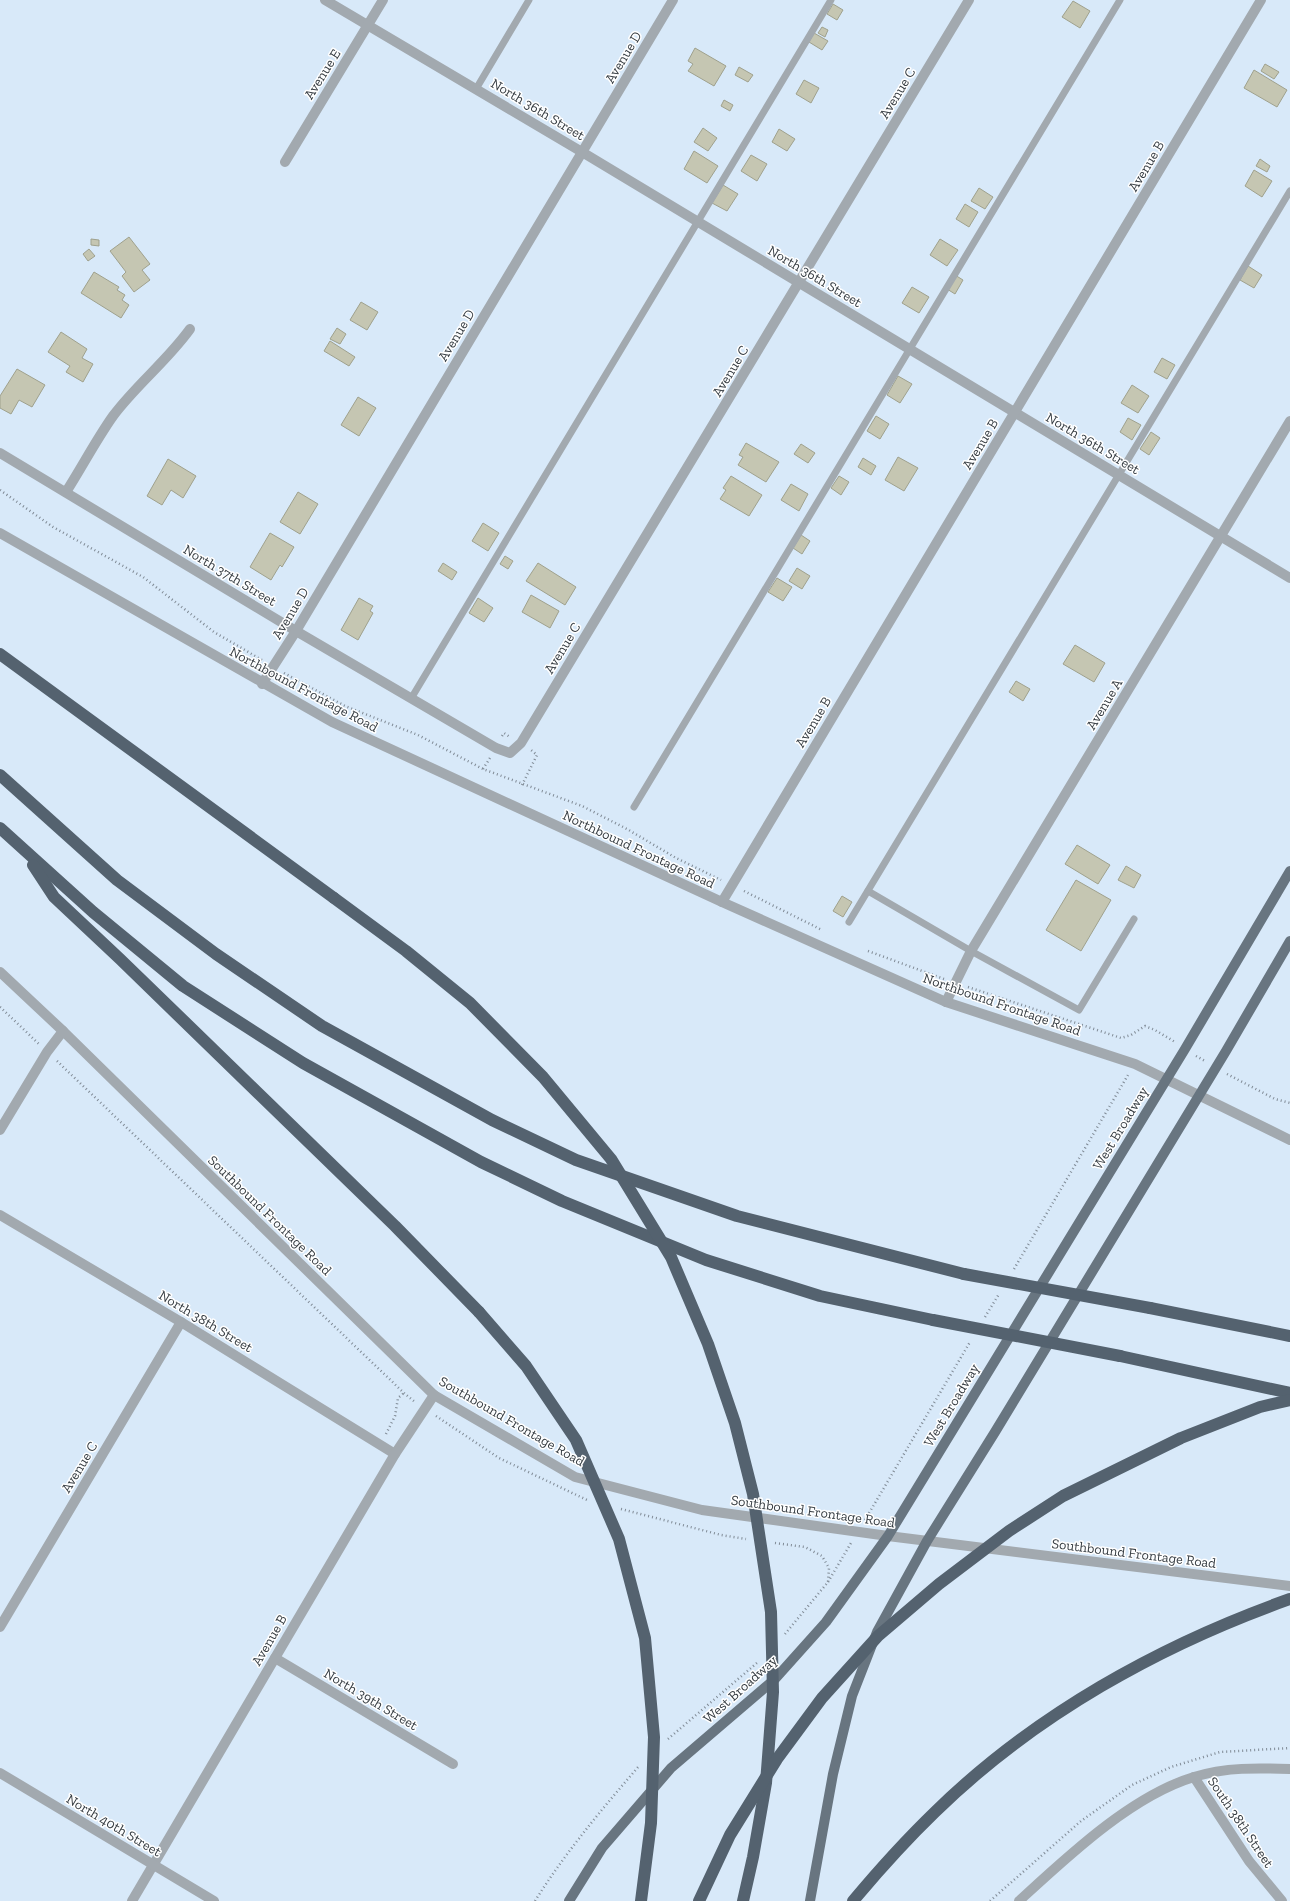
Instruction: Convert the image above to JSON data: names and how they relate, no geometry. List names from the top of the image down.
{
  "streets": {
    "main road": ["West Broadway"],
    "street": [
      "Avenue D",
      "Avenue E",
      "Avenue C",
      "North 36th Street",
      "Avenue B",
      "North 37th Street",
      "Northbound Frontage Road",
      "Avenue A",
      "Southbound Frontage Road",
      "North 38th Street",
      "North 39th Street",
      "South 38th Street",
      "North 40th Street"
    ]
  },
  "crossings": [
    ["Avenue D", "North 36th Street"],
    ["Avenue D", "North 37th Street"],
    ["Avenue D", "Northbound Frontage Road"],
    ["Avenue E", "North 36th Street"],
    ["Avenue C", "North 36th Street"],
    ["Avenue C", "North 37th Street"],
    ["Avenue C", "North 38th Street"],
    ["North 36th Street", "Avenue B"],
    ["North 36th Street", "Avenue A"],
    ["Avenue B", "Northbound Frontage Road"],
    ["Avenue B", "Southbound Frontage Road"],
    ["Avenue B", "North 38th Street"],
    ["Avenue B", "North 39th Street"],
    ["Avenue B", "North 40th Street"],
    ["Northbound Frontage Road", "Avenue A"],
    ["Northbound Frontage Road", "West Broadway"],
    ["West Broadway", "Southbound Frontage Road"]
  ]
}
